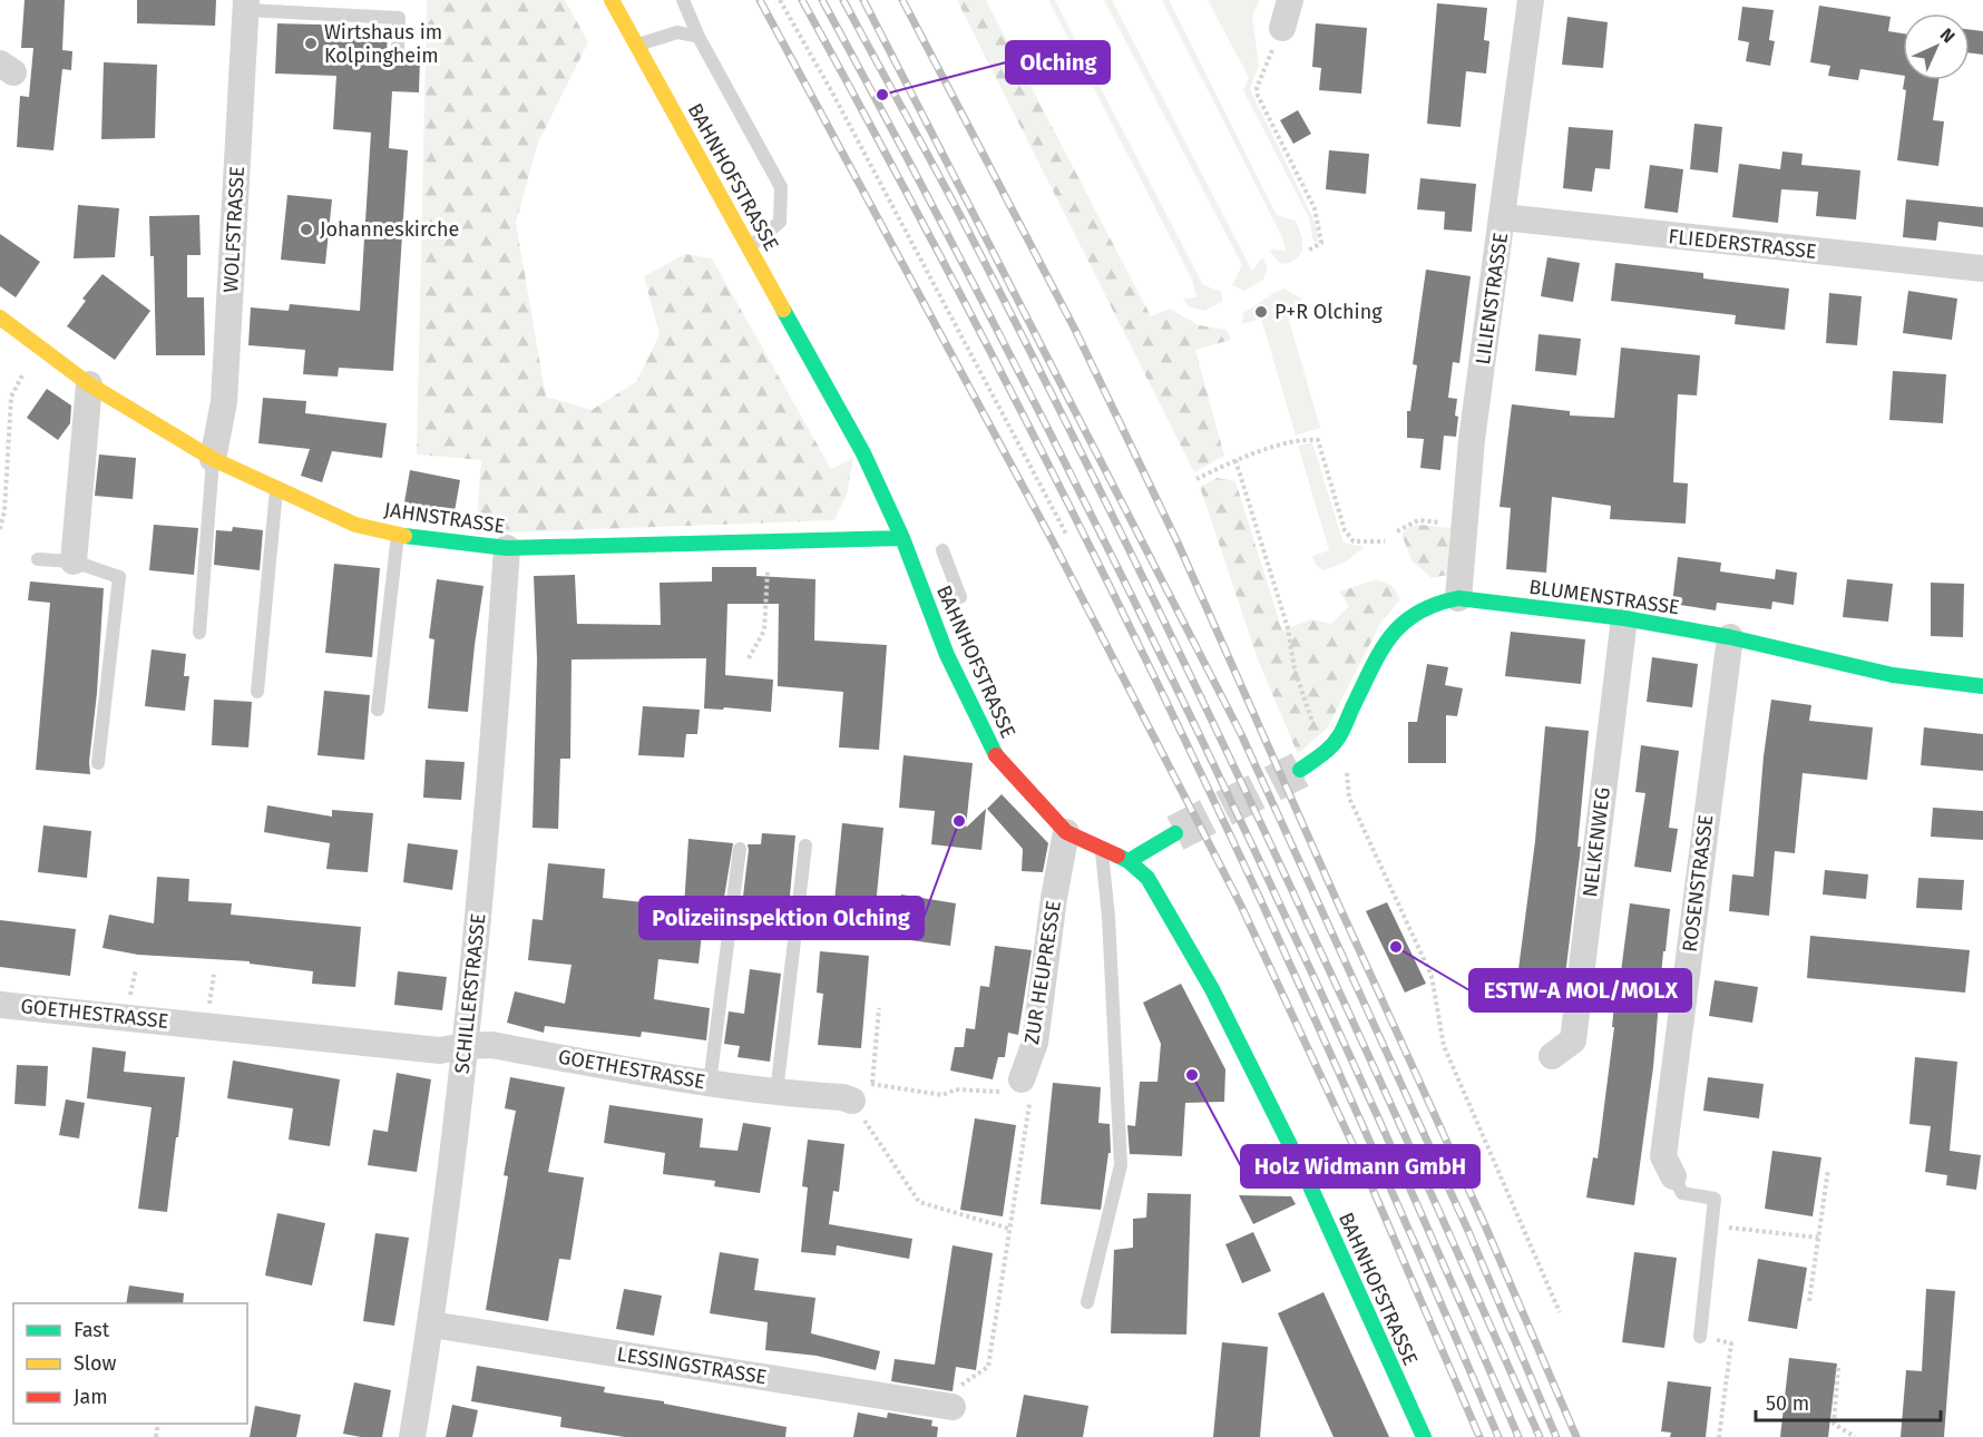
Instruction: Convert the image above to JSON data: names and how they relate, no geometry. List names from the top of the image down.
{
  "streets": {
    "street": [
      "BAHNHOFSTRASSE",
      "WOLFSTRASSE",
      "FLIEDERSTRASSE",
      "LILIENSTRASSE",
      "JAHNSTRASSE",
      "BLUMENSTRASSE",
      "NELKENWEG",
      "ROSENSTRASSE",
      "ZUR HEUPRESSE",
      "SCHILLERSTRASSE",
      "GOETHESTRASSE",
      "LESSINGSTRASSE"
    ]
  },
  "crossings": [
    ["BAHNHOFSTRASSE", "JAHNSTRASSE"],
    ["BAHNHOFSTRASSE", "ZUR HEUPRESSE"],
    ["WOLFSTRASSE", "JAHNSTRASSE"],
    ["FLIEDERSTRASSE", "LILIENSTRASSE"],
    ["LILIENSTRASSE", "BLUMENSTRASSE"],
    ["JAHNSTRASSE", "SCHILLERSTRASSE"],
    ["BLUMENSTRASSE", "NELKENWEG"],
    ["BLUMENSTRASSE", "ROSENSTRASSE"],
    ["SCHILLERSTRASSE", "GOETHESTRASSE"],
    ["SCHILLERSTRASSE", "LESSINGSTRASSE"]
  ],
  "places": [
    "Wirtshaus im Kolpingheim",
    "Olching",
    "Johanneskirche",
    "P+R Olching",
    "Polizeiinspektion Olching",
    "ESTW-A MOL/MOLX",
    "Holz Widmann GmbH"
  ],
  "legend": ["Fast", "Slow", "Jam"],
  "scale_bar": "50 m",
  "north": "top right"
}
